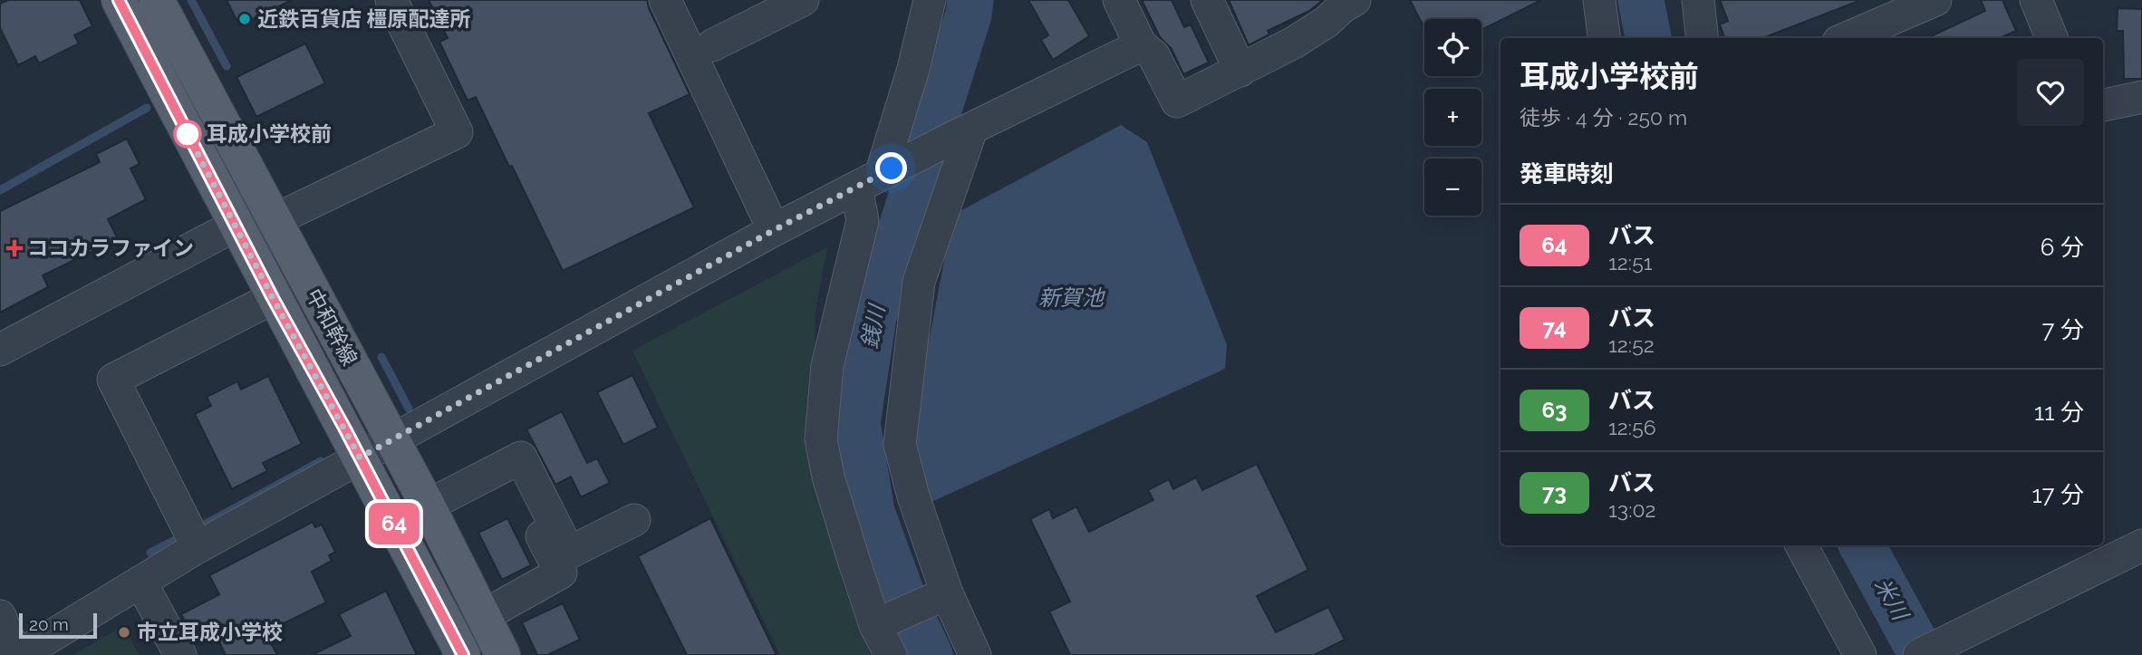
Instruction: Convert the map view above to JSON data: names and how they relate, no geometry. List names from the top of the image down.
{
  "streets": {
    "main road": ["中和幹線"]
  },
  "water": ["新賀池", "銭川", "米川"],
  "places": {
    "other": ["近鉄百貨店 橿原配達所", "耳成小学校前", "市立耳成小学校"],
    "health": ["ココカラファイン"]
  },
  "lines": ["bus line 64"],
  "scale_bar": "20 m",
  "page": {
    "on_map": "64",
    "map_buttons": ["+", "−"],
    "heading": [
      ["耳成小学校前", "徒歩 · 4 分 · 250 m"],
      "発車時刻"
    ],
    "list": [
      {
        "mark": "64",
        "name": "バス",
        "note": "12:51",
        "value": "6 分"
      },
      {
        "mark": "74",
        "name": "バス",
        "note": "12:52",
        "value": "7 分"
      },
      {
        "mark": "63",
        "name": "バス",
        "note": "12:56",
        "value": "11 分"
      },
      {
        "mark": "73",
        "name": "バス",
        "note": "13:02",
        "value": "17 分"
      }
    ],
    "scale": "20 m"
  }
}
